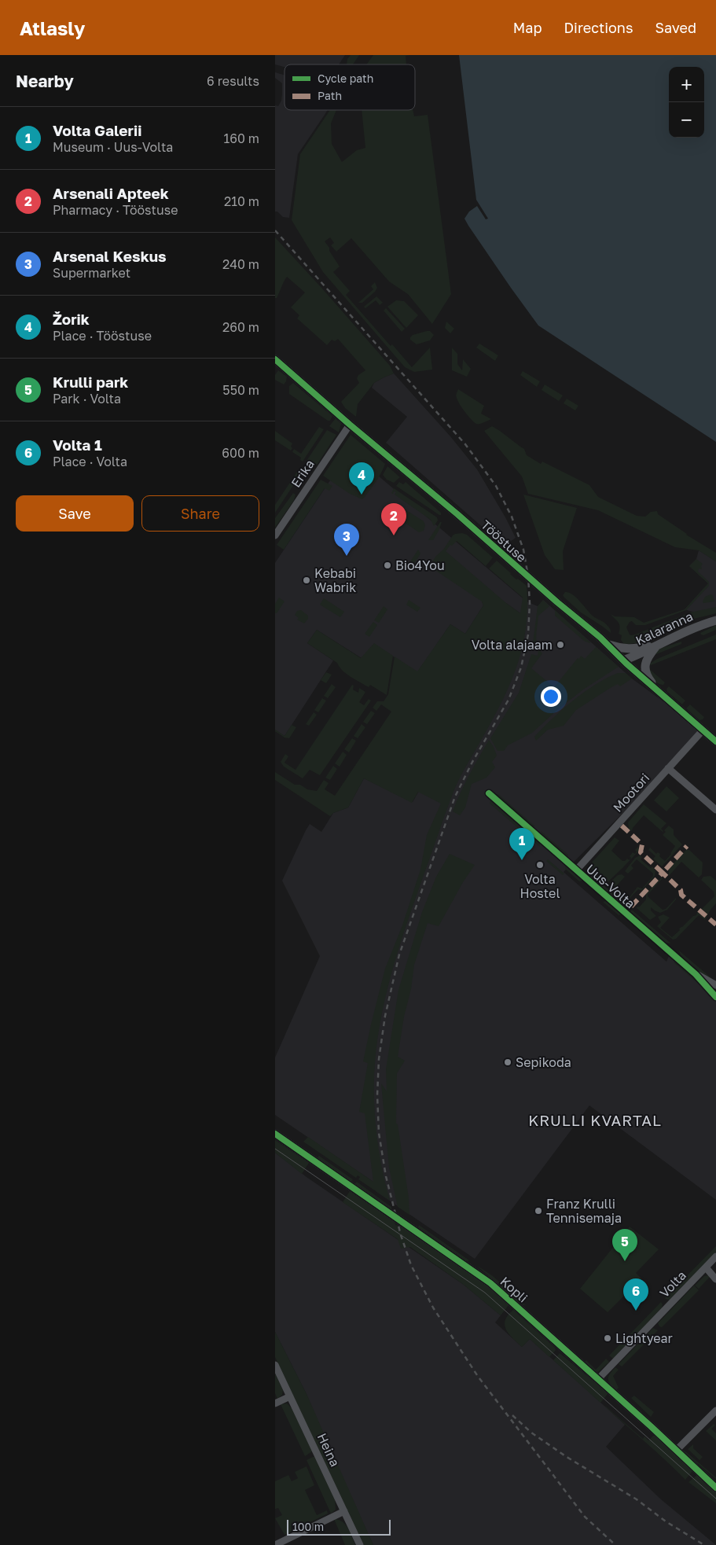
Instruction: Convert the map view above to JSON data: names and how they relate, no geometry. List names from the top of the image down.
{
  "streets": {
    "street": [
      "Erika",
      "Tööstuse",
      "Kalaranna",
      "Mootori",
      "Uus-Volta",
      "Volta",
      "Kopli",
      "Heina"
    ]
  },
  "crossings": [
    ["Erika", "Tööstuse"],
    ["Tööstuse", "Kalaranna"],
    ["Tööstuse", "Mootori"],
    ["Mootori", "Uus-Volta"],
    ["Volta", "Kopli"]
  ],
  "districts": ["KRULLI KVARTAL"],
  "places": [
    "Bio4You",
    "Kebabi Wabrik",
    "Volta alajaam",
    "Volta Hostel",
    "Sepikoda",
    "Franz Krulli Tennisemaja",
    "Lightyear"
  ],
  "legend": ["Cycle path", "Path"],
  "scale_bar": "100 m",
  "page": {
    "header": "Atlasly",
    "nav": ["Map", "Directions", "Saved"],
    "heading": ["Nearby", "6 results"],
    "map_buttons": ["+", "−"],
    "list": [
      {
        "mark": "1",
        "name": "Volta Galerii",
        "note": "Museum · Uus-Volta",
        "value": "160 m"
      },
      {
        "mark": "2",
        "name": "Arsenali Apteek",
        "note": "Pharmacy · Tööstuse",
        "value": "210 m"
      },
      {
        "mark": "3",
        "name": "Arsenal Keskus",
        "note": "Supermarket",
        "value": "240 m"
      },
      {
        "mark": "4",
        "name": "Žorik",
        "note": "Place · Tööstuse",
        "value": "260 m"
      },
      {
        "mark": "5",
        "name": "Krulli park",
        "note": "Park · Volta",
        "value": "550 m"
      },
      {
        "mark": "6",
        "name": "Volta 1",
        "note": "Place · Volta",
        "value": "600 m"
      }
    ],
    "pins": [
      "4",
      "2",
      "3",
      "1",
      "5",
      "6"
    ],
    "buttons": ["Save", "Share"],
    "scale": "100 m"
  }
}
